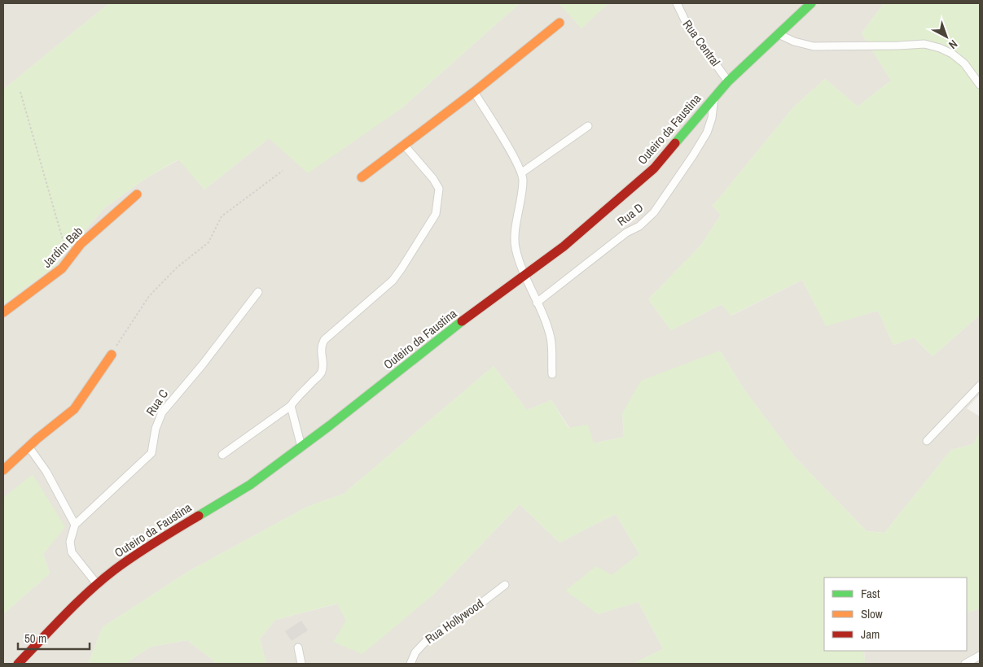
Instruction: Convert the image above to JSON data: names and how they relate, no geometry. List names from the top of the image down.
{
  "streets": {
    "street": [
      "Rua Central",
      "Outeiro da Faustina",
      "Rua D",
      "Jardim Bab",
      "Rua C",
      "Rua Hollywood"
    ]
  },
  "crossings": [
    ["Rua Central", "Outeiro da Faustina"],
    ["Outeiro da Faustina", "Rua D"]
  ],
  "legend": ["Fast", "Slow", "Jam"],
  "scale_bar": "50 m",
  "north": "bottom right"
}
